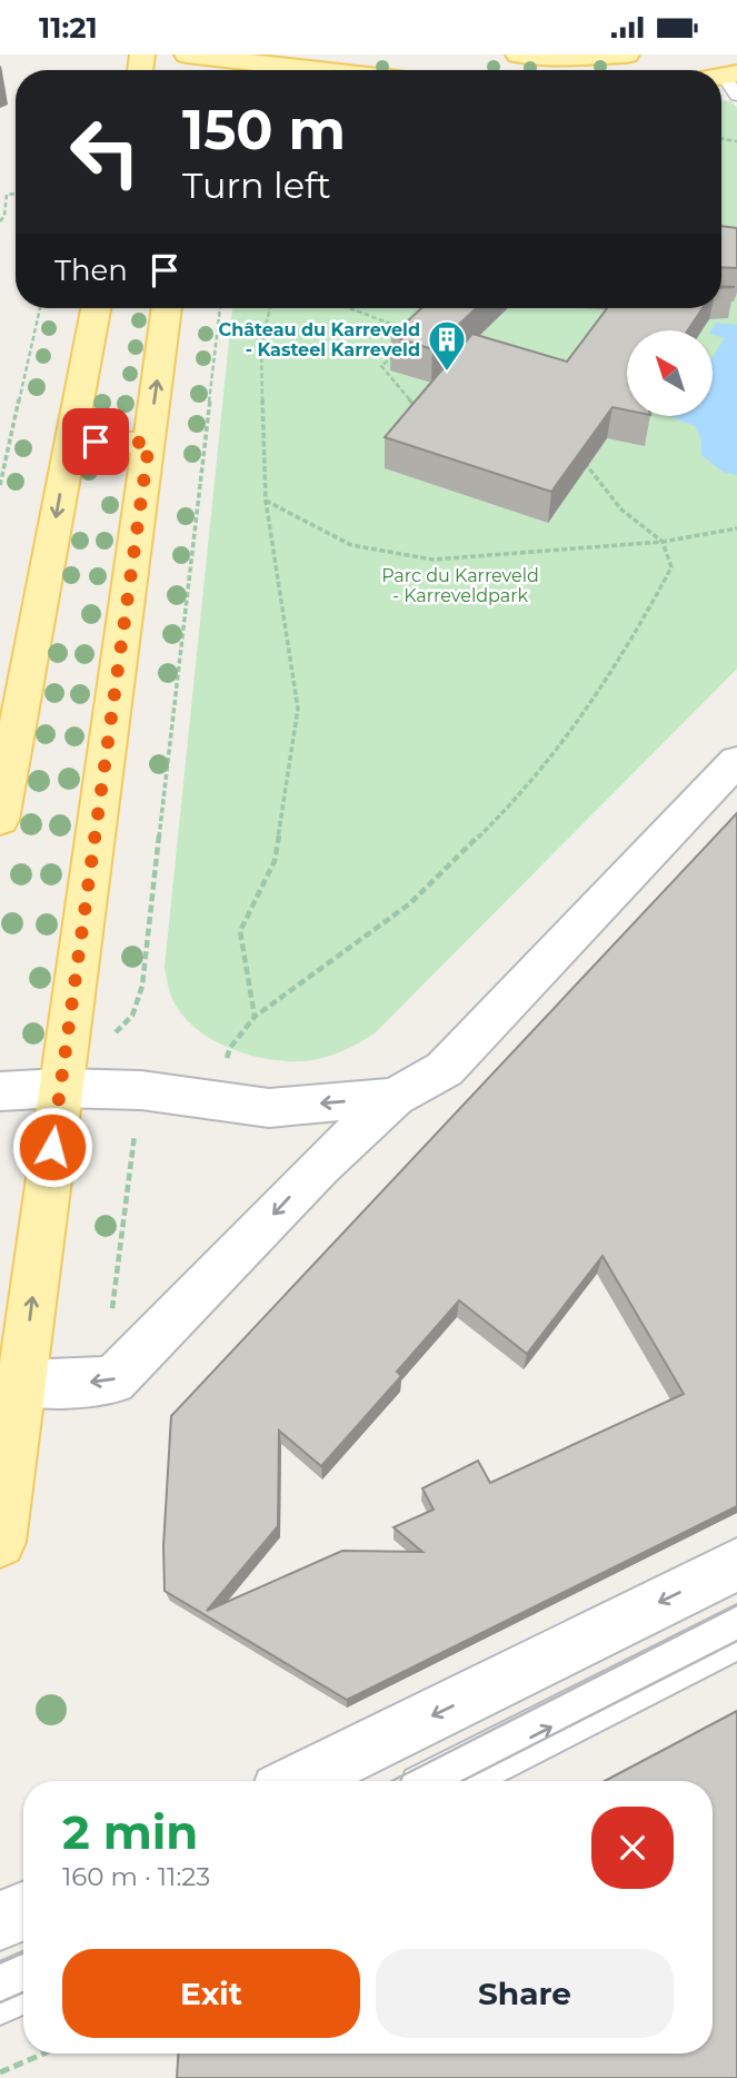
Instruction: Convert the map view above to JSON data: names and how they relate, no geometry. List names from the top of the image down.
{
  "parks": ["Parc du Karreveld - Karreveldpark"],
  "places": {
    "building": ["Château du Karreveld - Kasteel Karreveld"]
  },
  "north": "top left",
  "page": {
    "status": "11:21",
    "turn": ["150 m", "Turn left"],
    "then": "Then",
    "heading": ["2 min", "160 m · 11:23"],
    "buttons": ["Exit", "Share"]
  }
}
